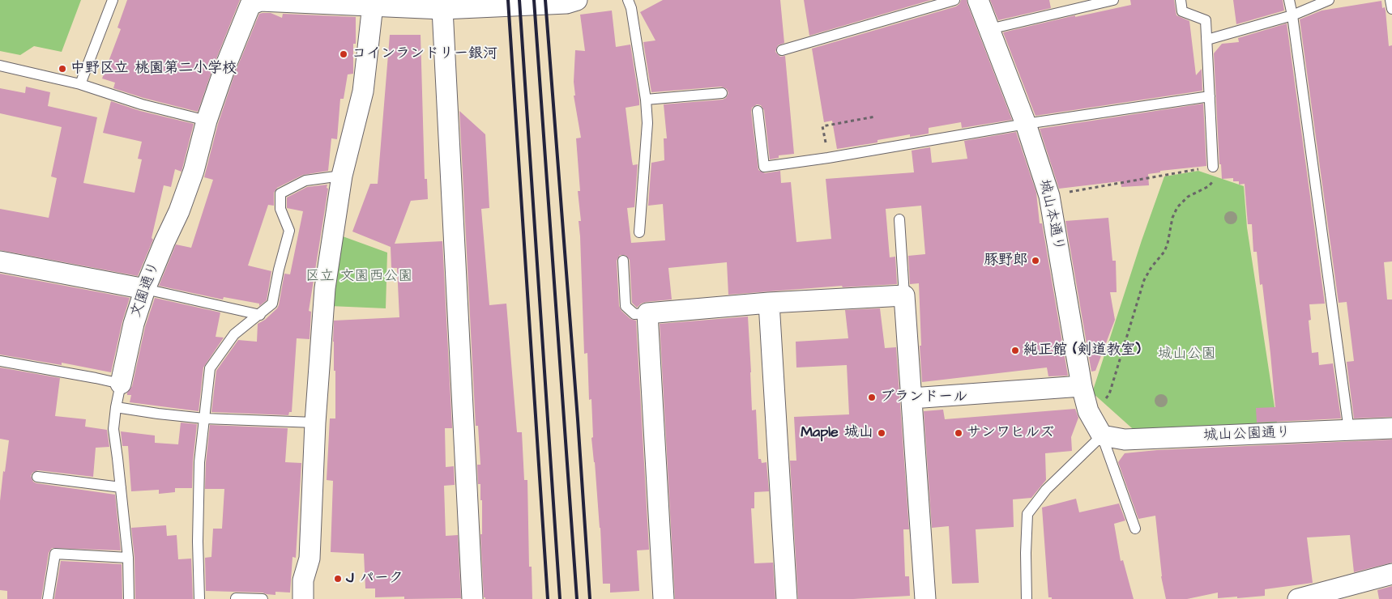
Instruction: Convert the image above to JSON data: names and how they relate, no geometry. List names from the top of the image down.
{
  "streets": {
    "street": ["城山本通り", "文園通り", "城山公園通り"]
  },
  "crossings": [
    ["城山本通り", "城山公園通り"]
  ],
  "parks": ["区立 文園西公園", "城山公園"],
  "places": [
    "コインランドリー銀河",
    "中野区立 桃園第二小学校",
    "豚野郎",
    "純正館 (剣道教室)",
    "ブランドール",
    "Maple 城山",
    "サンワヒルズ",
    "J パーク"
  ]
}
